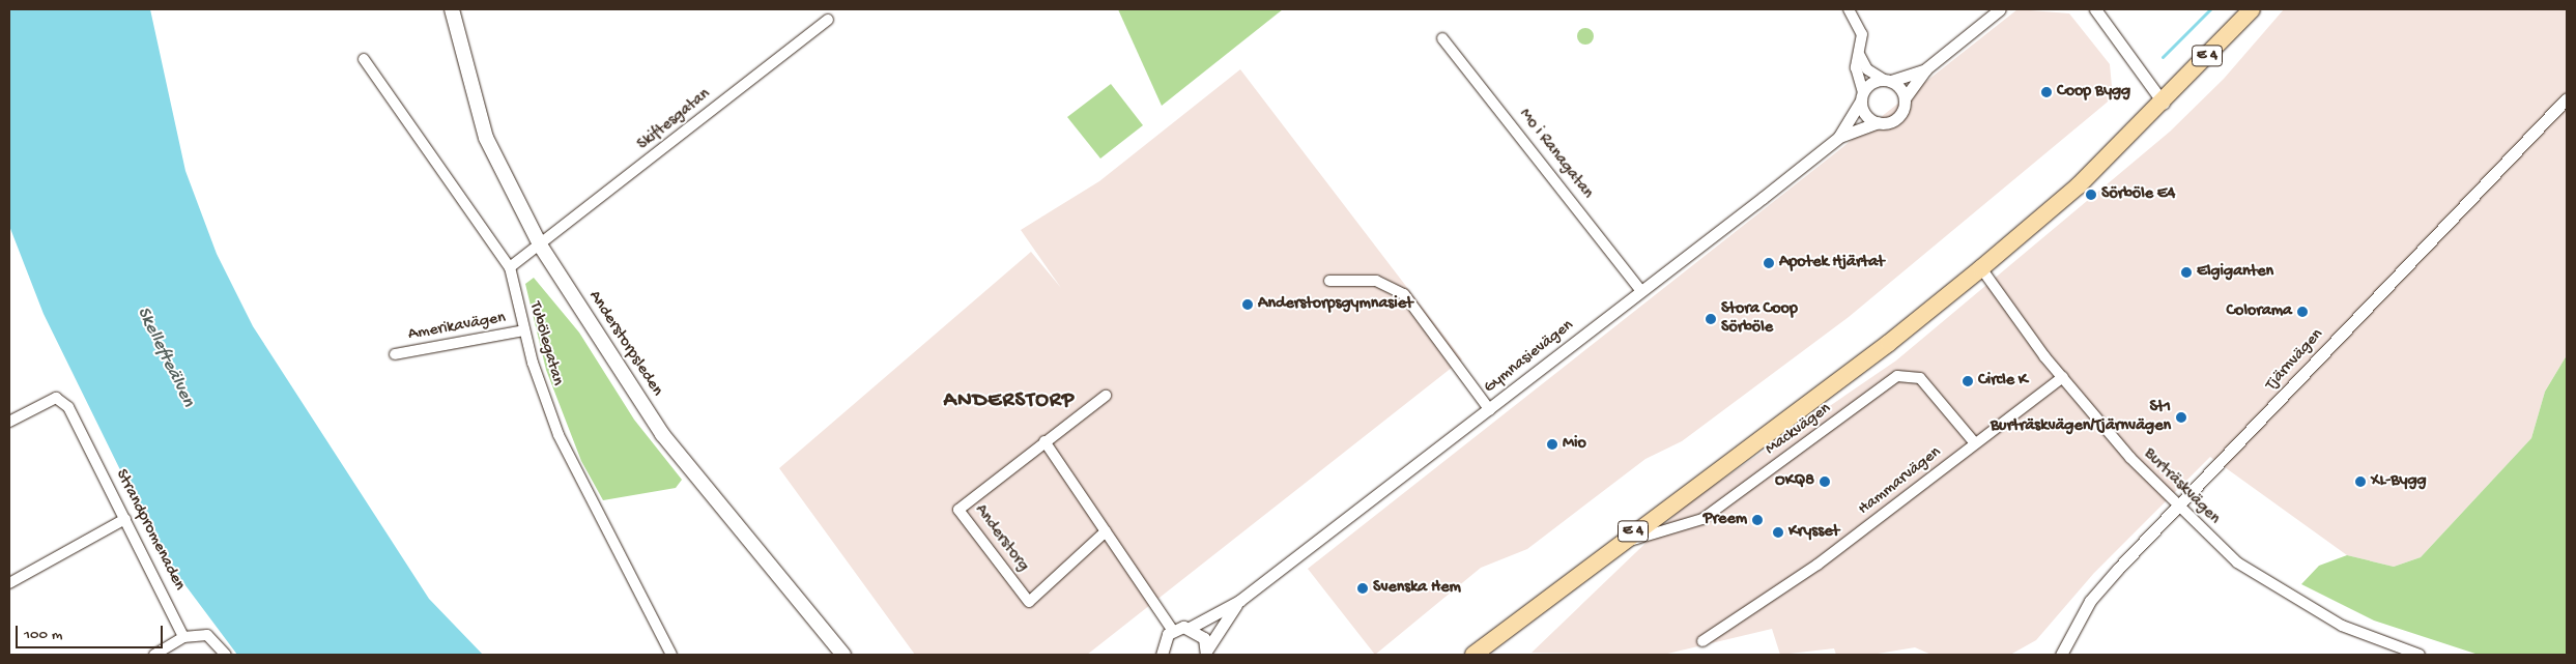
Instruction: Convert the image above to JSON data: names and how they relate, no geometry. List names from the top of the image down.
{
  "streets": {
    "highway": ["E 4"],
    "main road": ["Anderstorpsleden"],
    "street": [
      "Skiftesgatan",
      "Mo i Ranagatan",
      "Amerikavägen",
      "Tubölegatan",
      "Gymnasievägen",
      "Tjärnvägen",
      "Mackvägen",
      "Hammarvägen",
      "Burträskvägen",
      "Strandpromenaden",
      "Anderstorg"
    ]
  },
  "crossings": [
    ["E 4", "Mackvägen"],
    ["E 4", "Burträskvägen"],
    ["Skiftesgatan", "Tubölegatan"],
    ["Skiftesgatan", "Anderstorpsleden"],
    ["Mo i Ranagatan", "Gymnasievägen"],
    ["Amerikavägen", "Tubölegatan"],
    ["Tjärnvägen", "Burträskvägen"],
    ["Mackvägen", "Hammarvägen"],
    ["Hammarvägen", "Burträskvägen"]
  ],
  "districts": ["ANDERSTORP"],
  "water": ["Skellefteälven"],
  "places": [
    "Coop Bygg",
    "Sörböle E4",
    "Apotek Hjärtat",
    "Elgiganten",
    "Anderstorpsgymnasiet",
    "Colorama",
    "Stora Coop Sörböle",
    "Circle K",
    "St1 Burträskvägen/Tjärnvägen",
    "Mio",
    "OKQ8",
    "XL-Bygg",
    "Preem",
    "Krysset",
    "Svenska Hem"
  ],
  "scale_bar": "100 m"
}
